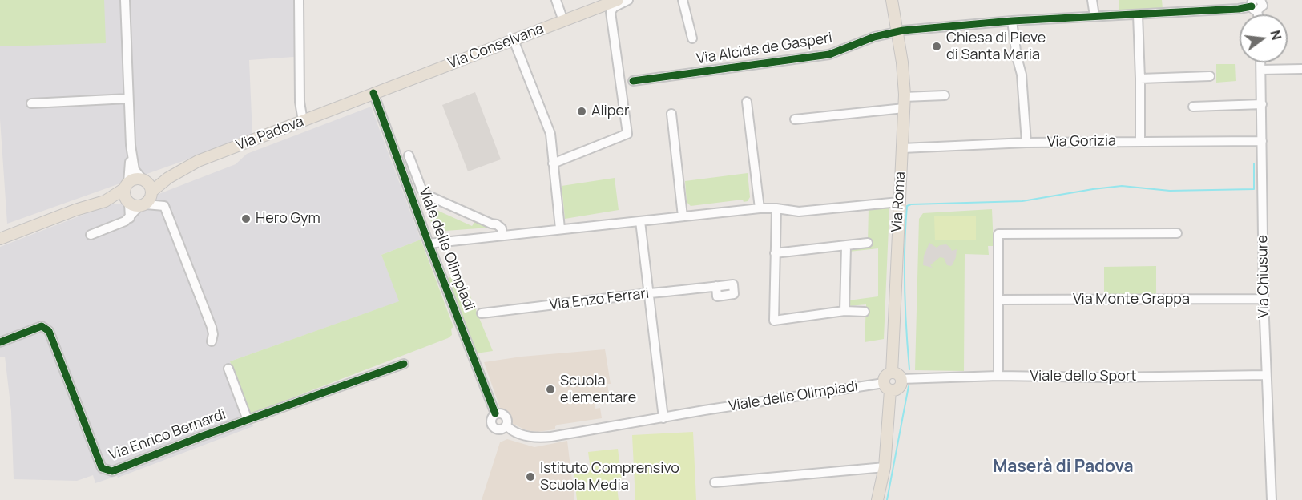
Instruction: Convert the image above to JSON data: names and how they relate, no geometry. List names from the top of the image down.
{
  "streets": {
    "main road": ["Via Conselvana", "Via Padova", "Via Roma"],
    "street": [
      "Via Alcide de Gasperi",
      "Via Gorizia",
      "Viale delle Olimpiadi",
      "Via Chiusure",
      "Via Enzo Ferrari",
      "Via Monte Grappa",
      "Viale dello Sport",
      "Via Enrico Bernardi"
    ]
  },
  "crossings": [
    ["Via Conselvana", "Via Padova"],
    ["Via Conselvana", "Viale delle Olimpiadi"],
    ["Via Alcide de Gasperi", "Via Roma"],
    ["Via Padova", "Viale delle Olimpiadi"],
    ["Via Gorizia", "Via Roma"],
    ["Via Gorizia", "Via Chiusure"],
    ["Via Roma", "Viale delle Olimpiadi"],
    ["Via Roma", "Viale dello Sport"],
    ["Viale delle Olimpiadi", "Viale dello Sport"],
    ["Via Chiusure", "Via Monte Grappa"],
    ["Via Chiusure", "Viale dello Sport"]
  ],
  "districts": ["Maserà di Padova"],
  "places": [
    "Chiesa di Pieve di Santa Maria",
    "Aliper",
    "Hero Gym",
    "Scuola elementare",
    "Istituto Comprensivo Scuola Media"
  ],
  "north": "right"
}
